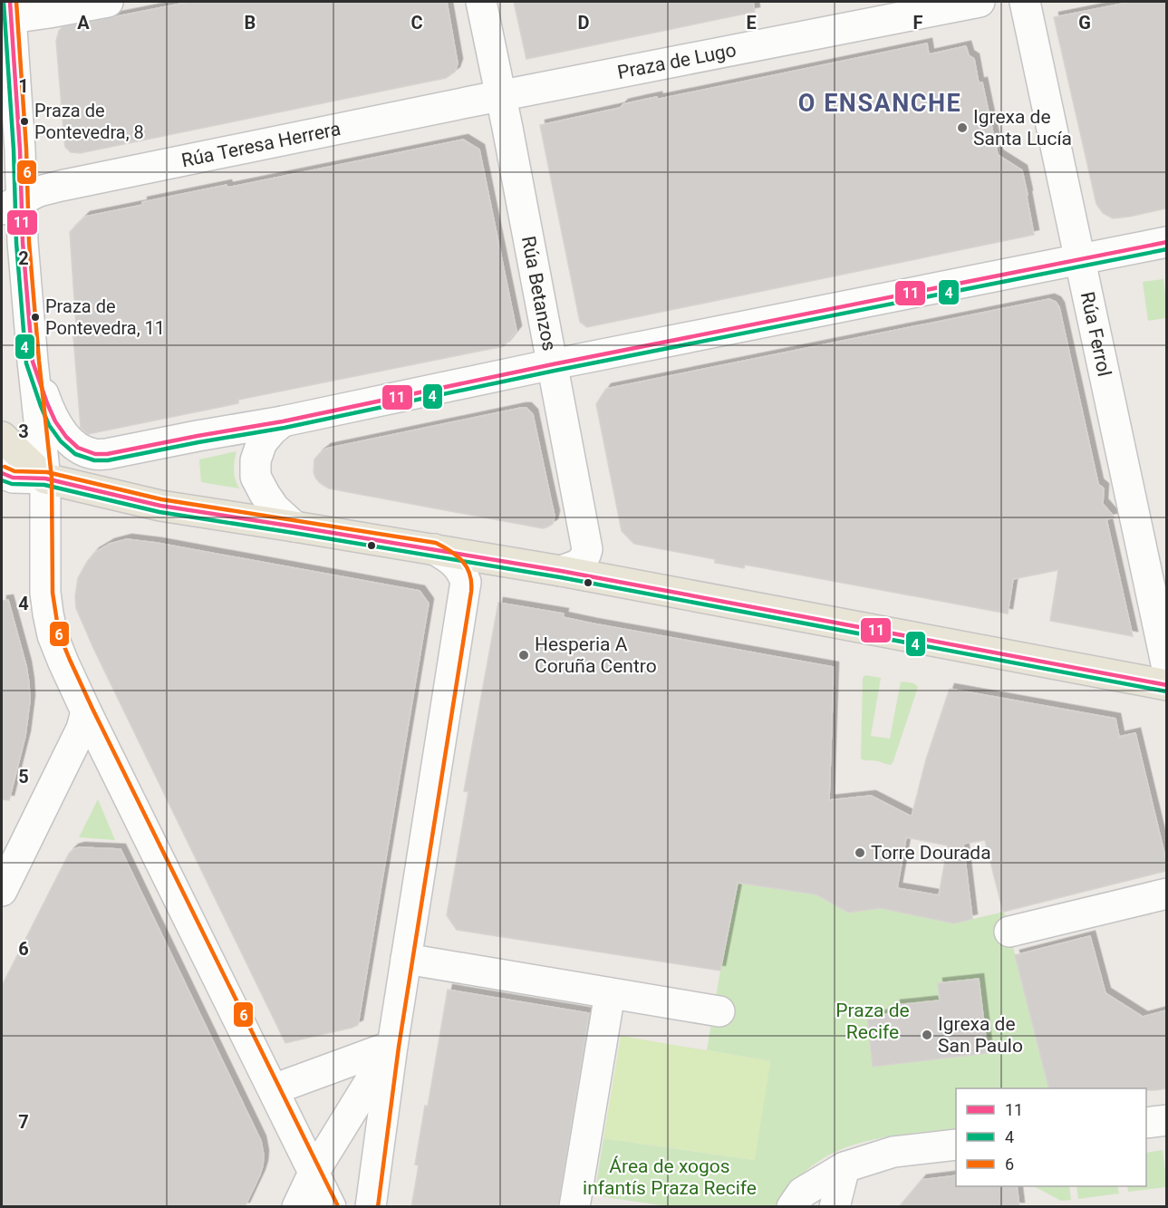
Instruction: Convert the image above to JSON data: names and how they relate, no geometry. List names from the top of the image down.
{
  "streets": {
    "street": [
      "Praza de Lugo",
      "Rúa Teresa Herrera",
      "Rúa Betanzos",
      "Rúa Ferrol"
    ]
  },
  "crossings": [
    ["Praza de Lugo", "Rúa Teresa Herrera"],
    ["Praza de Lugo", "Rúa Betanzos"],
    ["Rúa Teresa Herrera", "Rúa Betanzos"]
  ],
  "districts": ["O ENSANCHE"],
  "parks": ["Praza de Recife", "Área de xogos infantís Praza Recife"],
  "places": [
    "Praza de Pontevedra, 8",
    "Igrexa de Santa Lucía",
    "Praza de Pontevedra, 11",
    "Hesperia A Coruña Centro",
    "Torre Dourada",
    "Igrexa de San Paulo"
  ],
  "lines": ["transit line 11", "transit line 6", "transit line 4"],
  "legend": ["11", "4", "6"],
  "grid": {
    "columns": [
      "A",
      "B",
      "C",
      "D",
      "E",
      "F",
      "G"
    ],
    "rows": [
      "1",
      "2",
      "3",
      "4",
      "5",
      "6",
      "7"
    ]
  }
}
